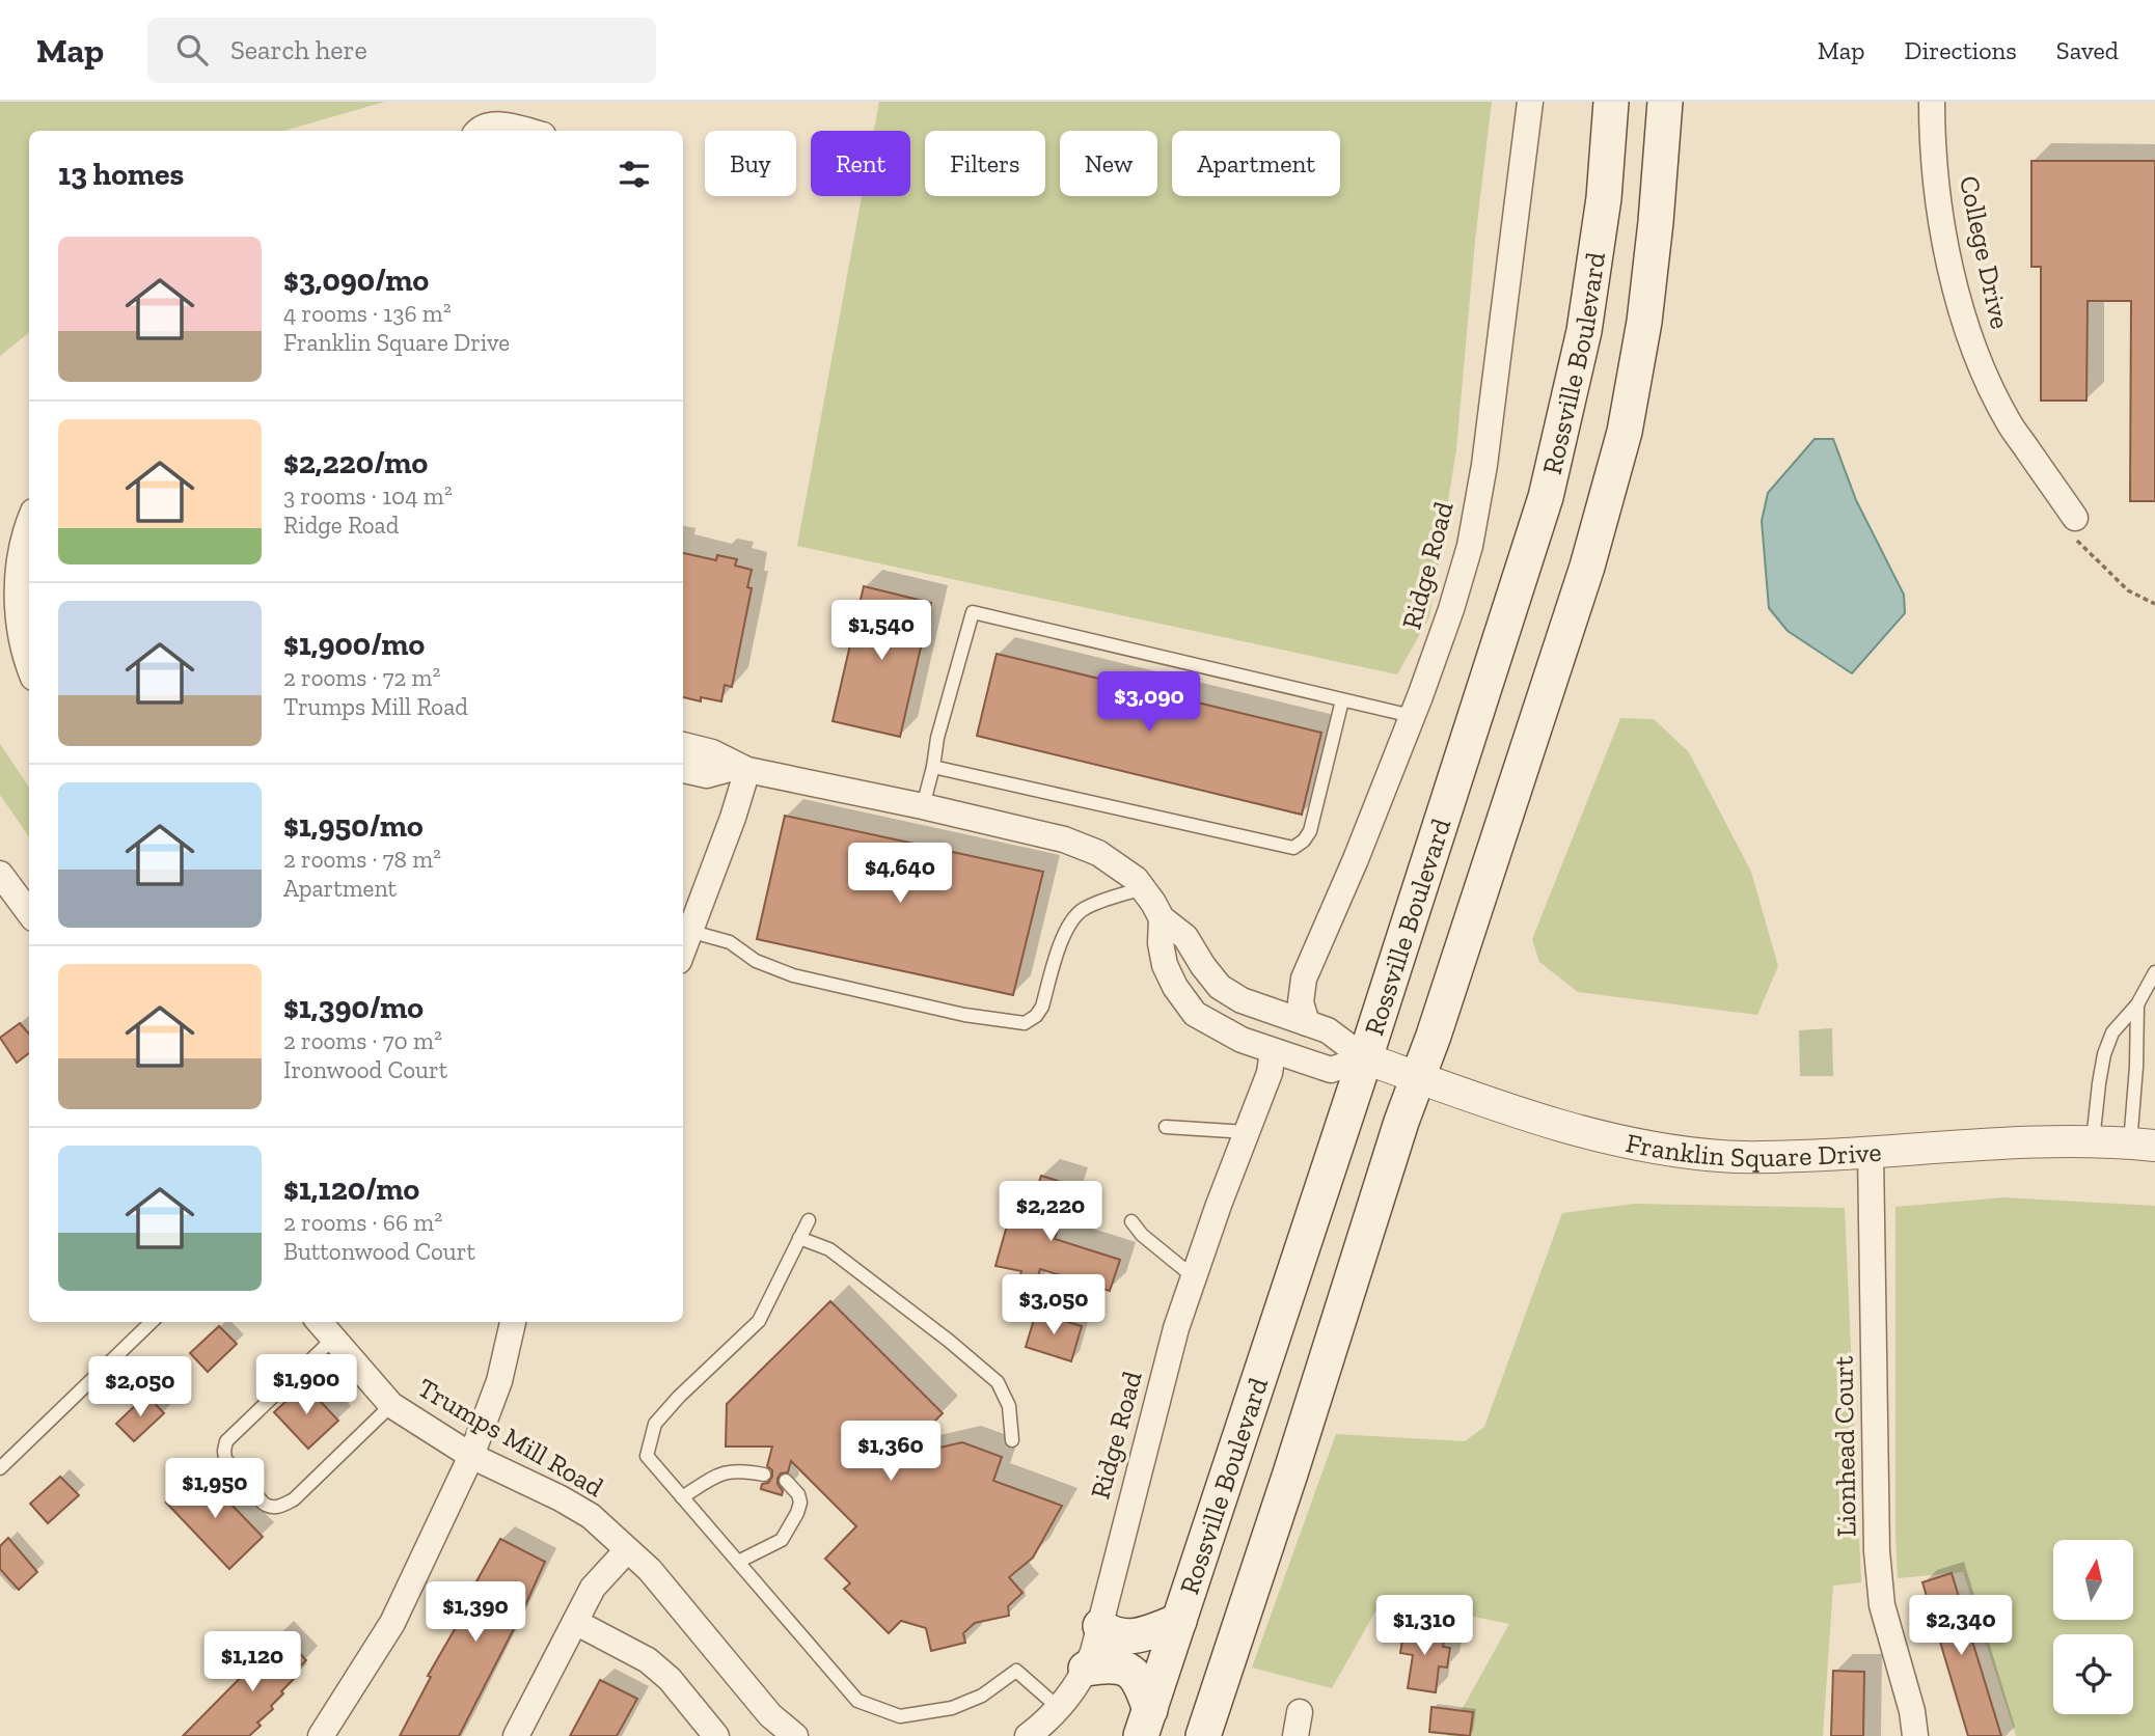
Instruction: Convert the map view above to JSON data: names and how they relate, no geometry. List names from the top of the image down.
{
  "streets": {
    "main road": ["Rossville Boulevard"],
    "street": [
      "College Drive",
      "Ridge Road",
      "Franklin Square Drive",
      "Trumps Mill Road",
      "Lionhead Court"
    ]
  },
  "crossings": [
    ["Rossville Boulevard", "Franklin Square Drive"],
    ["Ridge Road", "Franklin Square Drive"],
    ["Franklin Square Drive", "Lionhead Court"]
  ],
  "north": "top",
  "page": {
    "header": "Map",
    "search": "Search here",
    "nav": ["Map", "Directions", "Saved"],
    "chip": [
      "Buy",
      "Rent",
      "Filters",
      "New",
      "Apartment"
    ],
    "heading": "13 homes",
    "list": [
      {
        "name": "$3,090/mo",
        "note": "4 rooms · 136 m² · Franklin Square Drive"
      },
      {
        "name": "$2,220/mo",
        "note": "3 rooms · 104 m² · Ridge Road"
      },
      {
        "name": "$1,900/mo",
        "note": "2 rooms · 72 m² · Trumps Mill Road"
      },
      {
        "name": "$1,950/mo",
        "note": "2 rooms · 78 m² · Apartment"
      },
      {
        "name": "$1,390/mo",
        "note": "2 rooms · 70 m² · Ironwood Court"
      },
      {
        "name": "$1,120/mo",
        "note": "2 rooms · 66 m² · Buttonwood Court"
      }
    ],
    "price": [
      "$1,540",
      "$3,090",
      "$4,640",
      "$2,220",
      "$3,050",
      "$1,900",
      "$2,050",
      "$1,360",
      "$1,950",
      "$1,390",
      "$1,310",
      "$2,340",
      "$1,120"
    ]
  }
}
